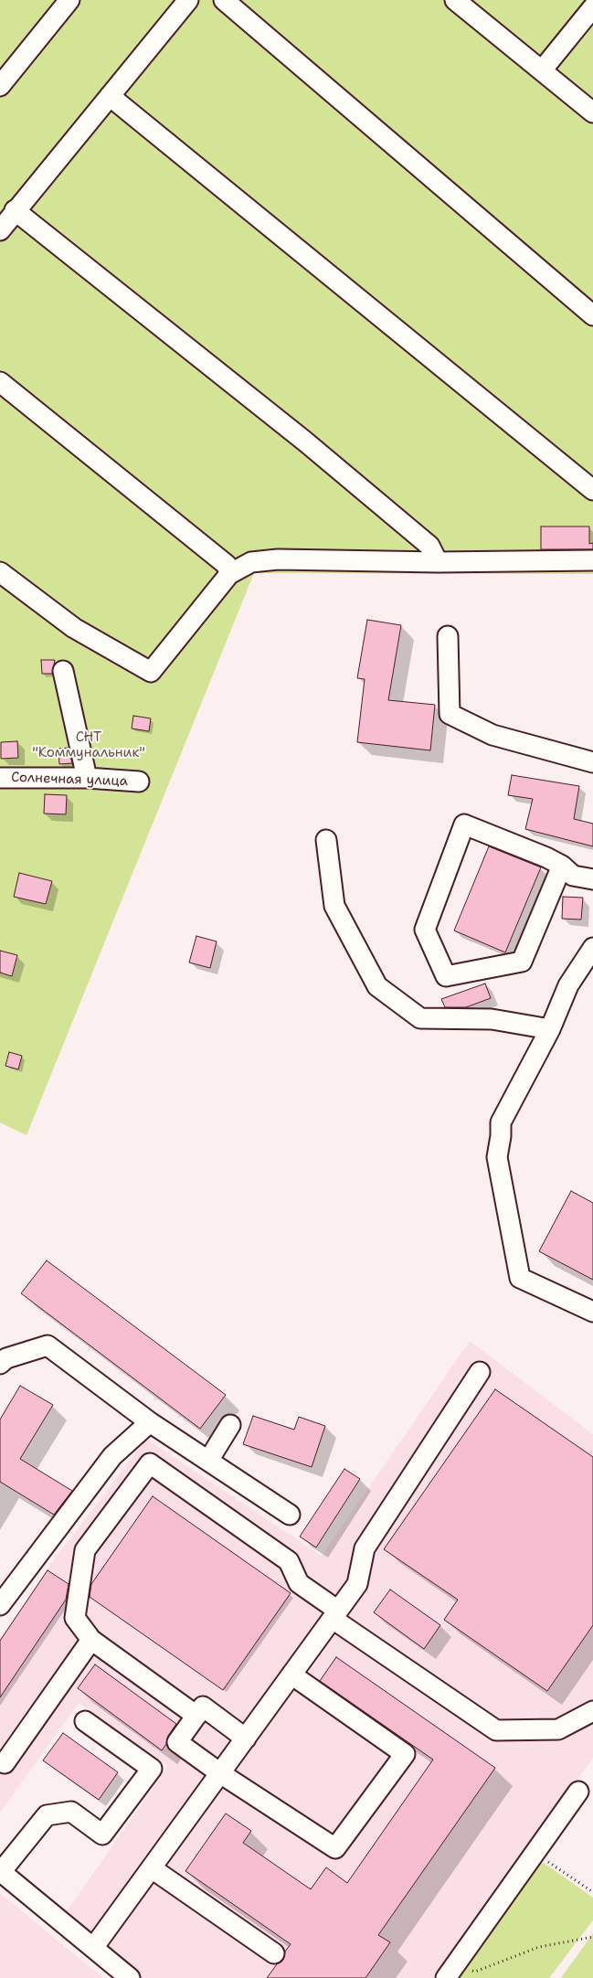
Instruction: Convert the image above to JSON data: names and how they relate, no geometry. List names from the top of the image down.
{
  "streets": {
    "street": ["Солнечная улица"]
  },
  "parks": ["СНТ \"Коммунальник\""]
}
